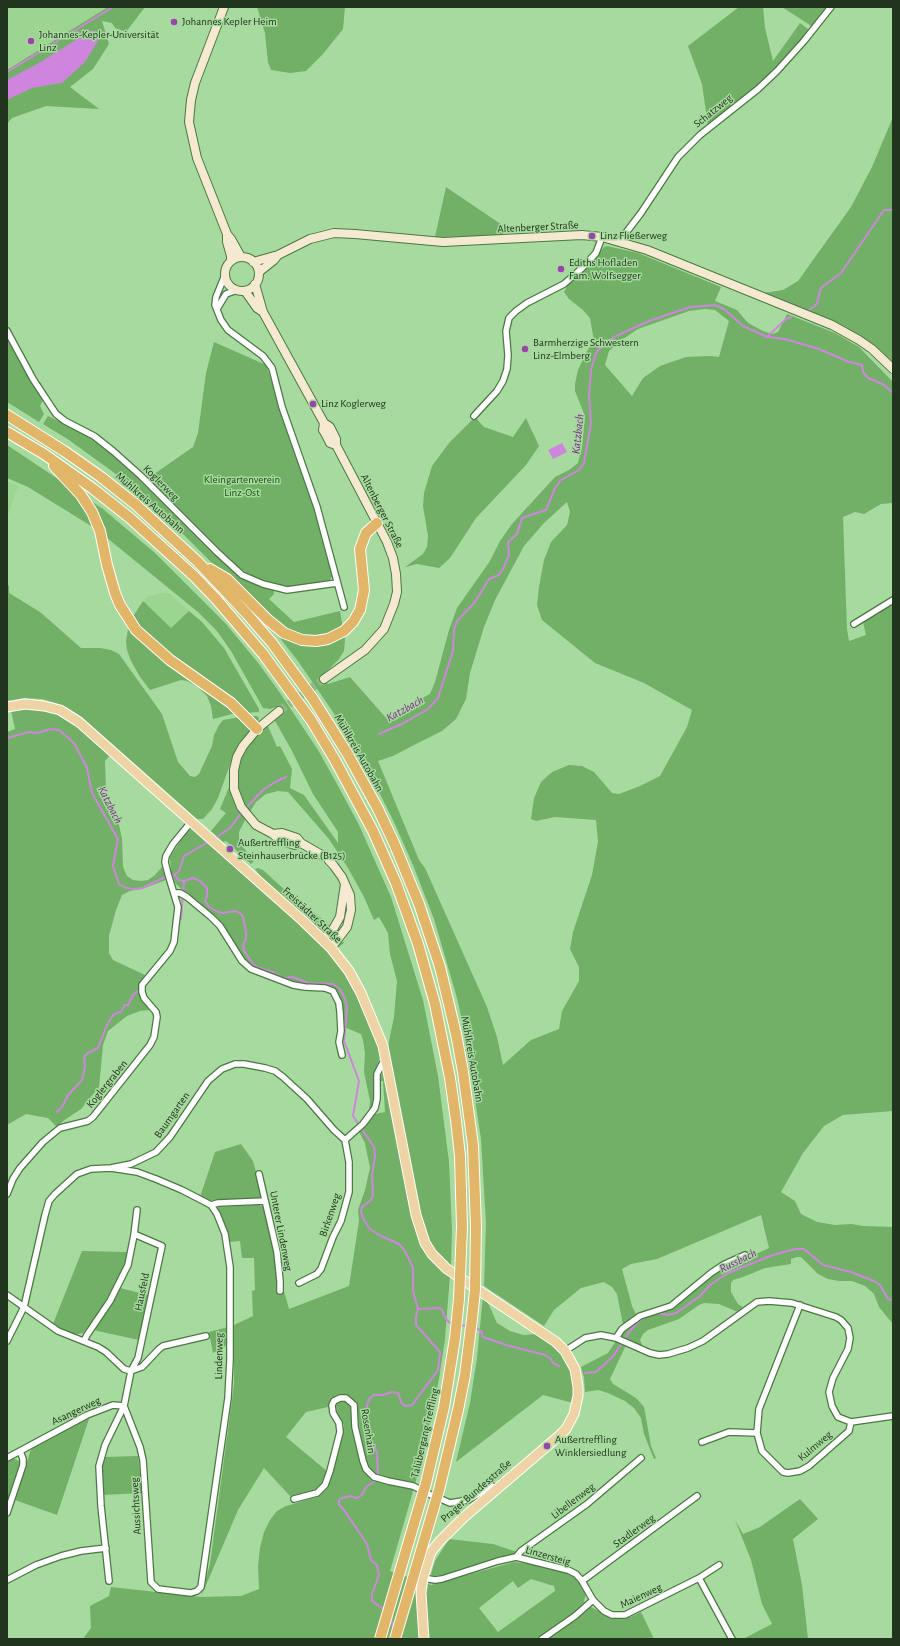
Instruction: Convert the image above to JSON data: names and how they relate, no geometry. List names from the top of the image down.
{
  "streets": {
    "highway": ["Mühlkreis Autobahn", "Talübergang Treffling"],
    "main road": ["Freistädter Straße", "Prager Bundesstraße"],
    "street": [
      "Schatzweg",
      "Altenberger Straße",
      "Koglerweg",
      "Koglergraben",
      "Baumgarten",
      "Birkenweg",
      "Unterer Lindenweg",
      "Hausfeld",
      "Lindenweg",
      "Asangerweg",
      "Rosenhain",
      "Kulmweg",
      "Libellenweg",
      "Aussichtsweg",
      "Stadlerweg",
      "Linzersteig",
      "Maienweg"
    ]
  },
  "crossings": [
    ["Schatzweg", "Altenberger Straße"],
    ["Freistädter Straße", "Prager Bundesstraße"],
    ["Baumgarten", "Birkenweg"],
    ["Hausfeld", "Lindenweg"],
    ["Lindenweg", "Aussichtsweg"],
    ["Asangerweg", "Aussichtsweg"],
    ["Prager Bundesstraße", "Linzersteig"],
    ["Libellenweg", "Linzersteig"],
    ["Stadlerweg", "Linzersteig"],
    ["Linzersteig", "Maienweg"]
  ],
  "water": ["Katzbach", "Russbach"],
  "parks": ["Kleingartenverein Linz-Ost"],
  "places": [
    "Johannes Kepler Heim",
    "Johannes-Kepler-Universität Linz",
    "Linz Fließerweg",
    "Ediths Hofladen Fam. Wolfsegger",
    "Barmherzige Schwestern Linz-Elmberg",
    "Linz Koglerweg",
    "Außertreffling Steinhauserbrücke (B125)",
    "Außertreffling Winklersiedlung"
  ]
}
